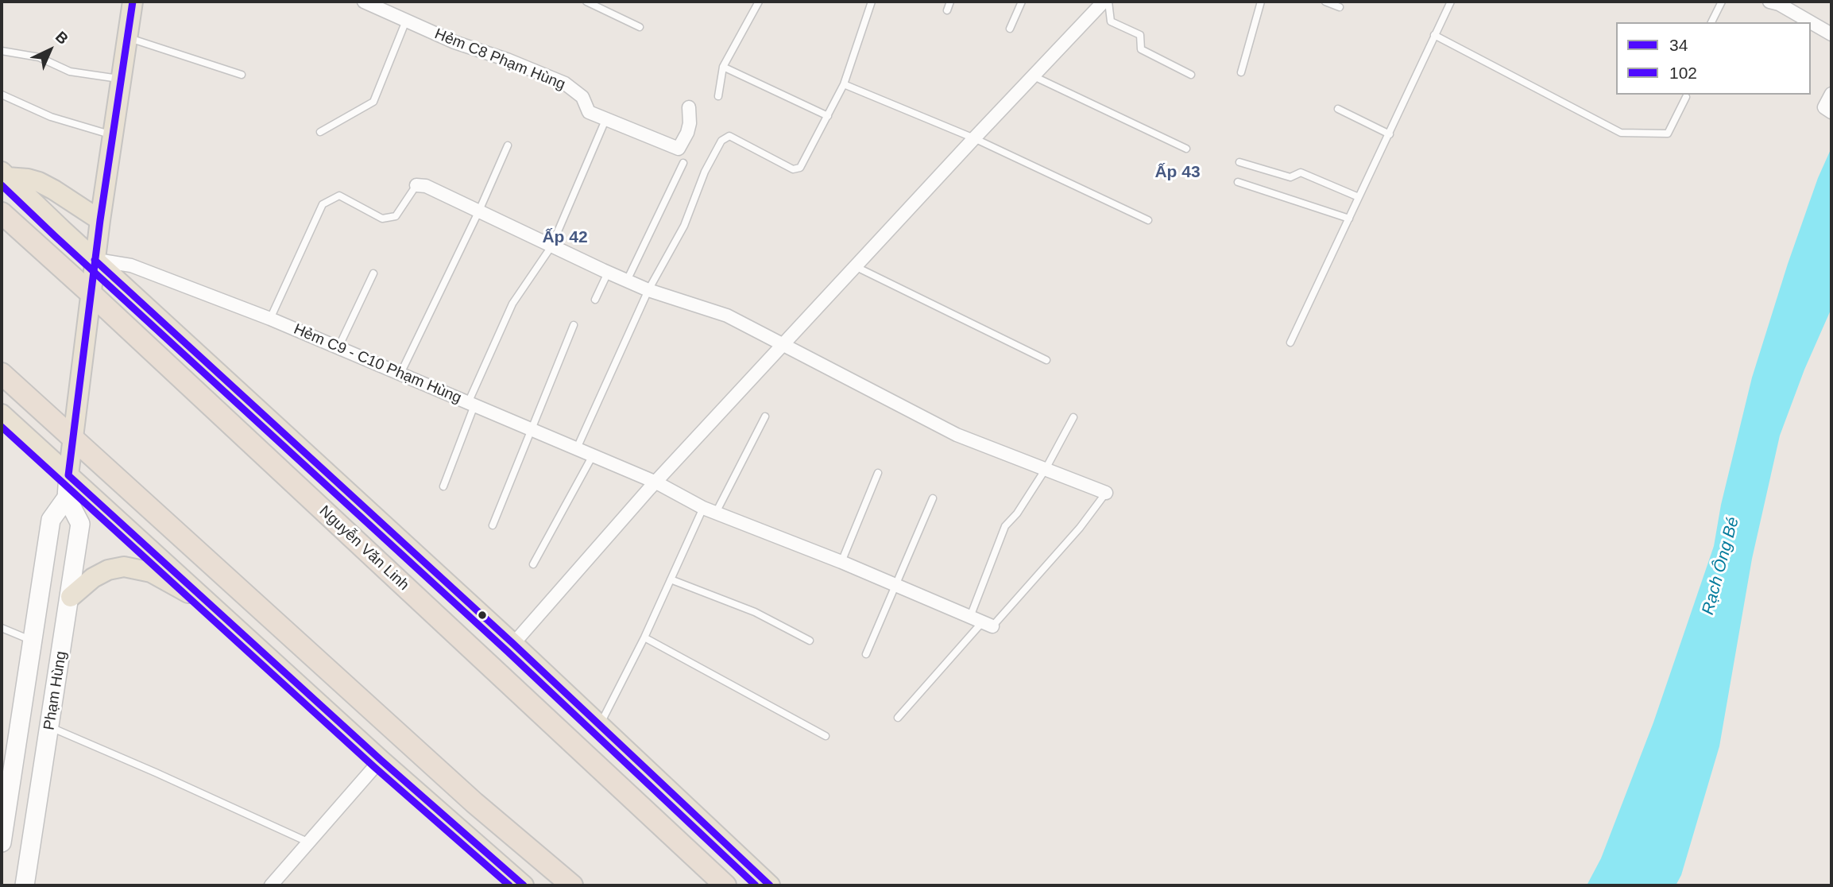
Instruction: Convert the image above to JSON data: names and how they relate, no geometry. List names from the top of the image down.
{
  "streets": {
    "highway": ["Nguyễn Văn Linh"],
    "main road": ["Phạm Hùng"],
    "street": ["Hẻm C8 Phạm Hùng", "Hẻm C9 - C10 Phạm Hùng"]
  },
  "crossings": [
    ["Hẻm C9 - C10 Phạm Hùng", "Nguyễn Văn Linh"]
  ],
  "districts": ["Ấp 43", "Ấp 42"],
  "water": ["Rạch Ông Bé"],
  "lines": ["transit line 34", "transit line 102"],
  "legend": ["34", "102"],
  "north": "top right"
}
